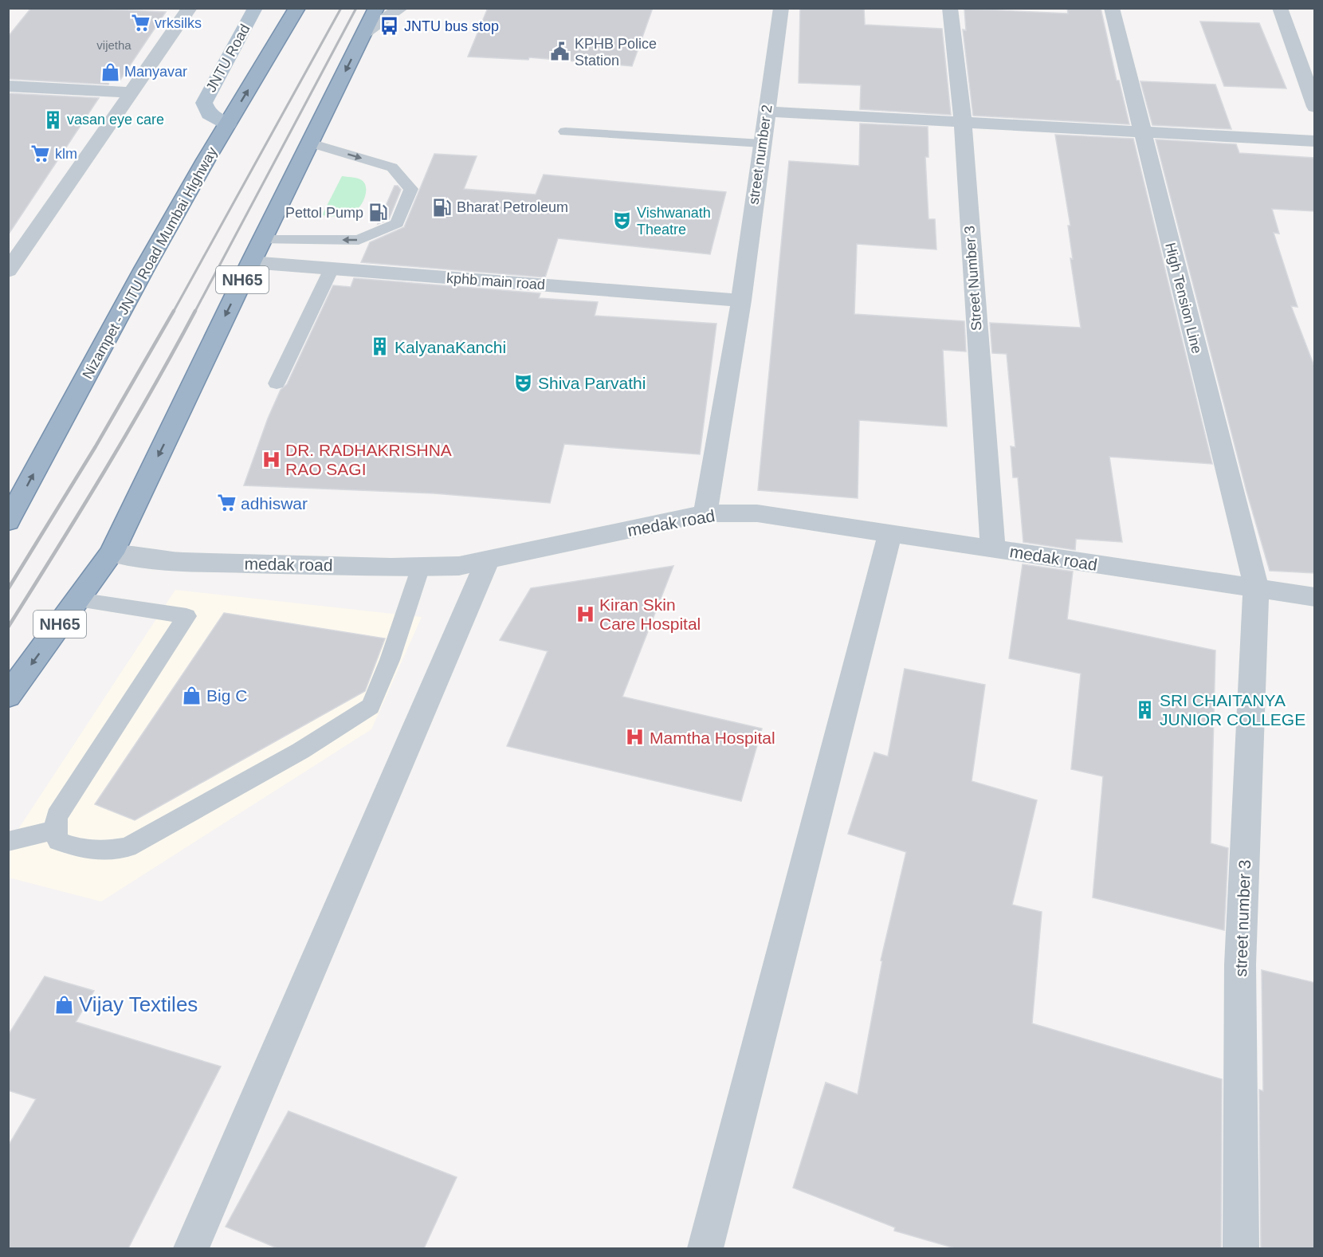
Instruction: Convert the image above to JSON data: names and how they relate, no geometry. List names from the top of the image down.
{
  "streets": {
    "highway": ["Nizampet - JNTU Road Mumbai Highway", "NH65"],
    "main road": ["JNTU Road"],
    "street": [
      "street number 2",
      "Street Number 3",
      "kphb main road",
      "High Tension Line",
      "medak road",
      "street number 3"
    ]
  },
  "crossings": [
    ["JNTU Road", "Nizampet - JNTU Road Mumbai Highway"],
    ["street number 2", "kphb main road"],
    ["street number 2", "medak road"],
    ["Street Number 3", "medak road"],
    ["NH65", "kphb main road"],
    ["NH65", "medak road"],
    ["High Tension Line", "medak road"],
    ["High Tension Line", "street number 3"],
    ["medak road", "street number 3"]
  ],
  "places": {
    "supermarket": ["vrksilks", "klm", "adhiswar"],
    "bus stop": ["JNTU bus stop"],
    "public building": ["KPHB Police Station"],
    "shop": ["Manyavar", "Big C", "Vijay Textiles"],
    "building": ["vasan eye care", "KalyanaKanchi", "SRI CHAITANYA JUNIOR COLLEGE"],
    "fuel station": ["Bharat Petroleum", "Pettol Pump"],
    "theatre": ["Vishwanath Theatre", "Shiva Parvathi"],
    "hospital": ["DR. RADHAKRISHNA RAO SAGI", "Kiran Skin Care Hospital", "Mamtha Hospital"]
  },
  "house_numbers": ["vijetha"]
}
